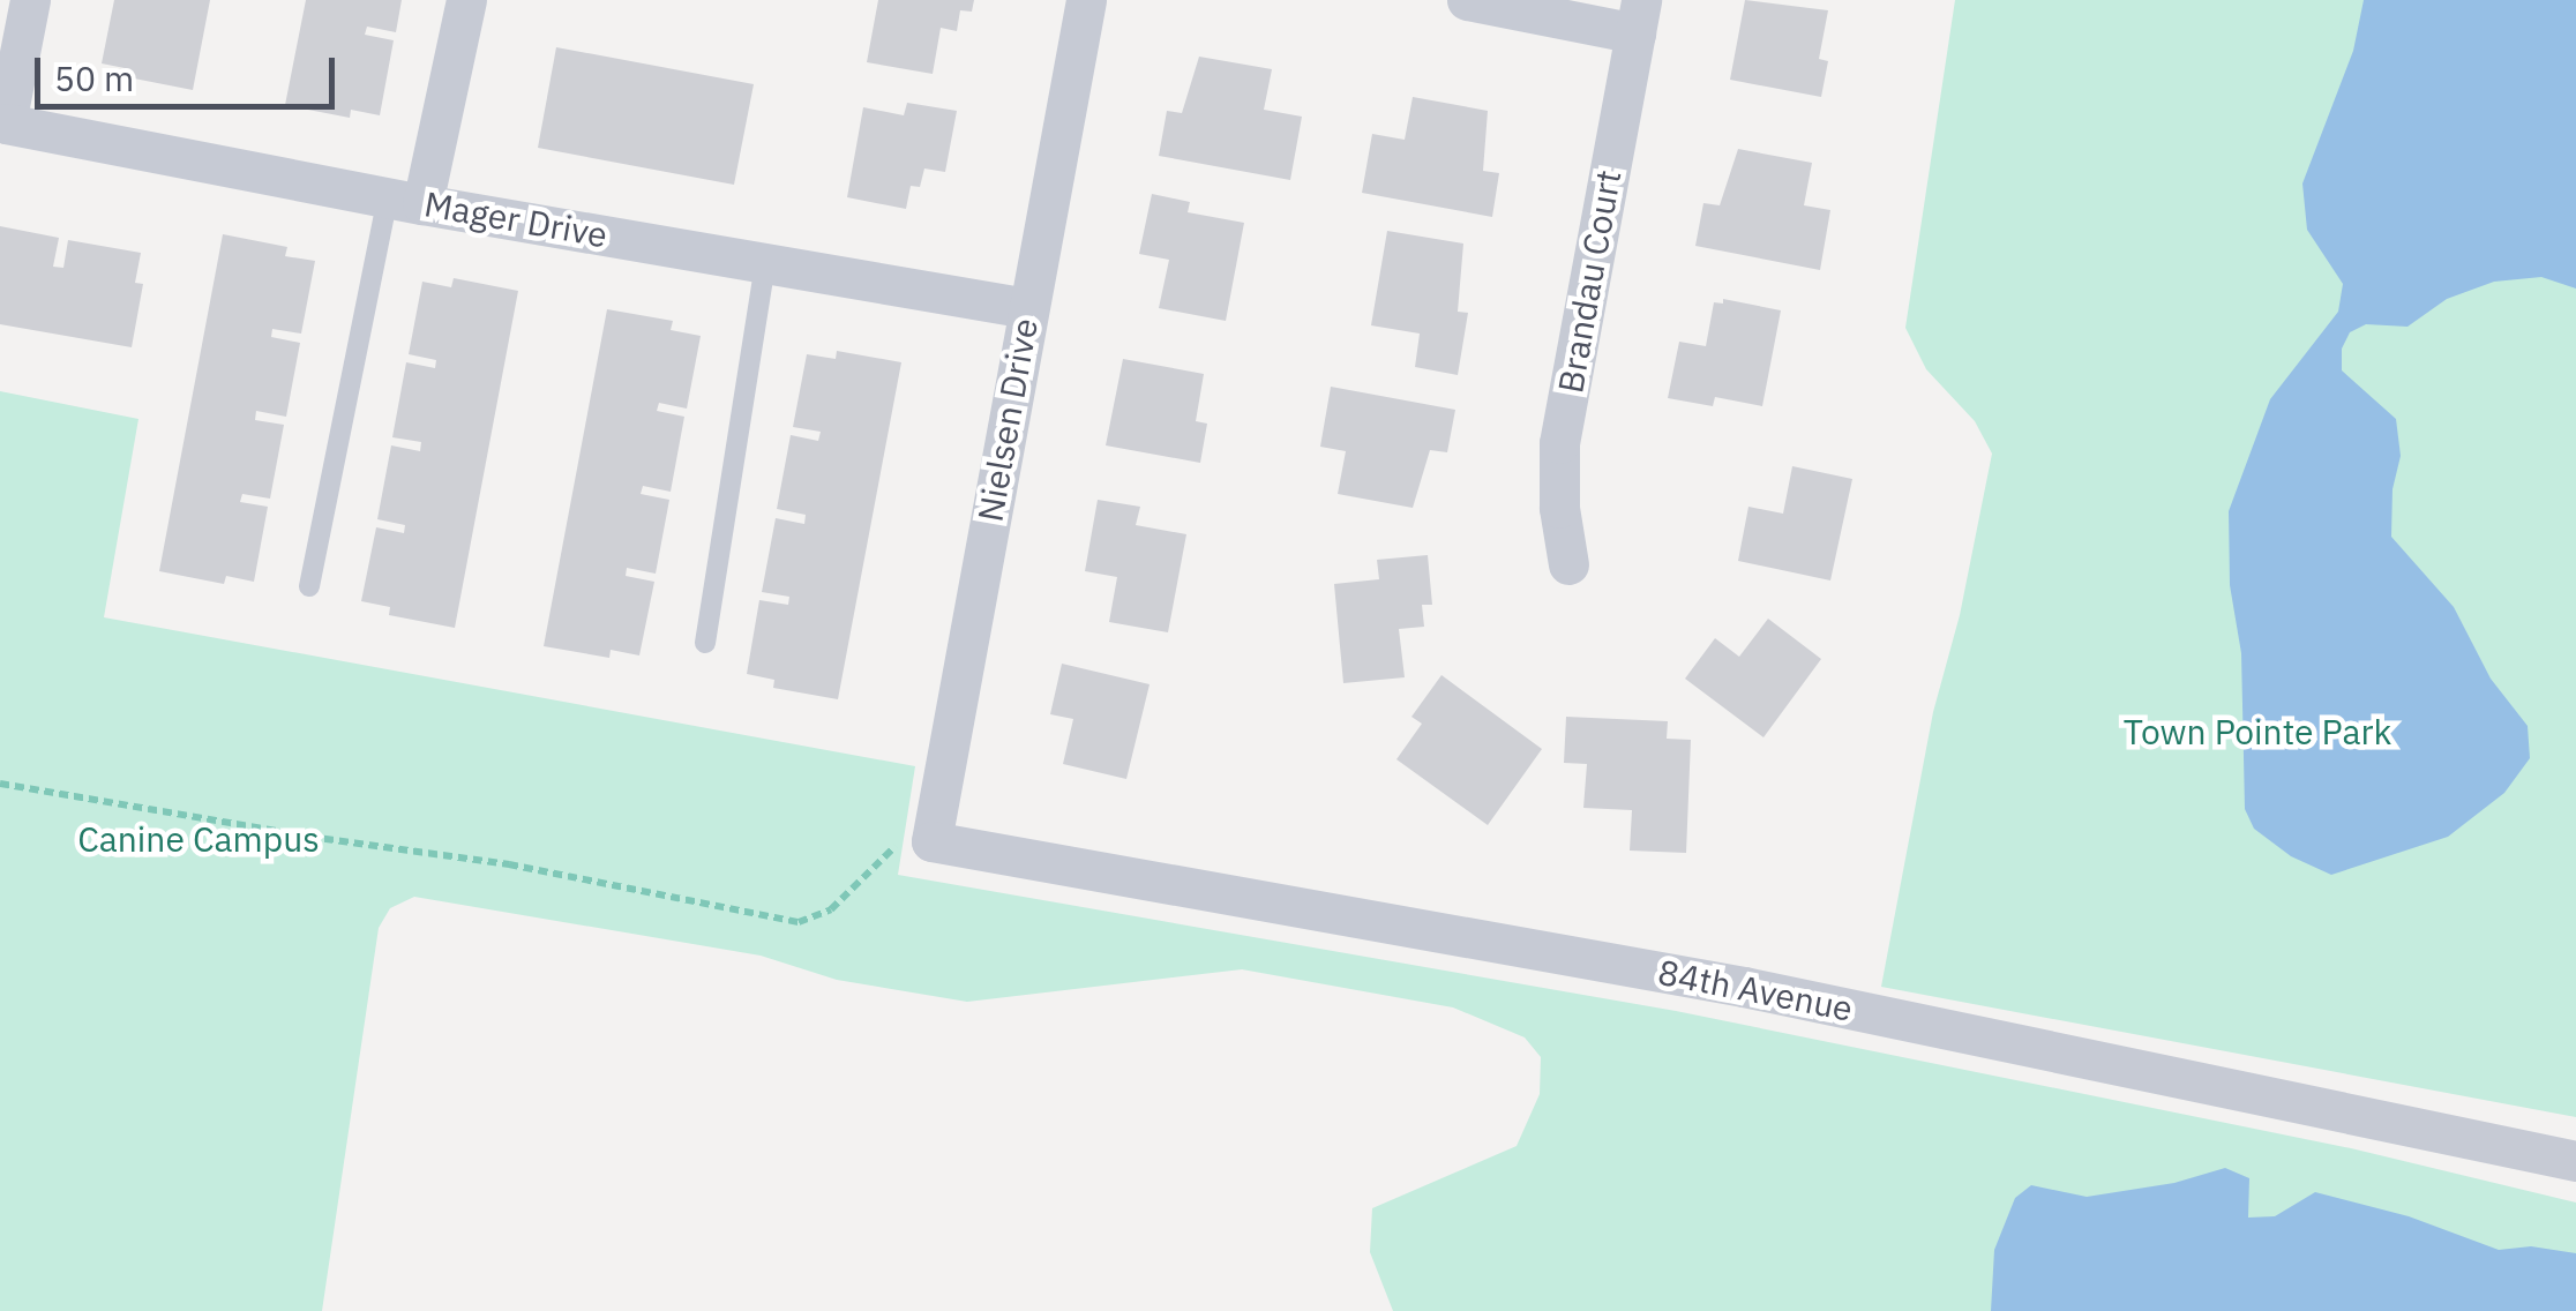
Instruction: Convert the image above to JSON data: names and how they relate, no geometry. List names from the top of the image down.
{
  "streets": {
    "street": [
      "Mager Drive",
      "Brandau Court",
      "Nielsen Drive",
      "84th Avenue"
    ]
  },
  "crossings": [
    ["Mager Drive", "Nielsen Drive"],
    ["Nielsen Drive", "84th Avenue"]
  ],
  "parks": ["Town Pointe Park", "Canine Campus"],
  "scale_bar": "50 m"
}
